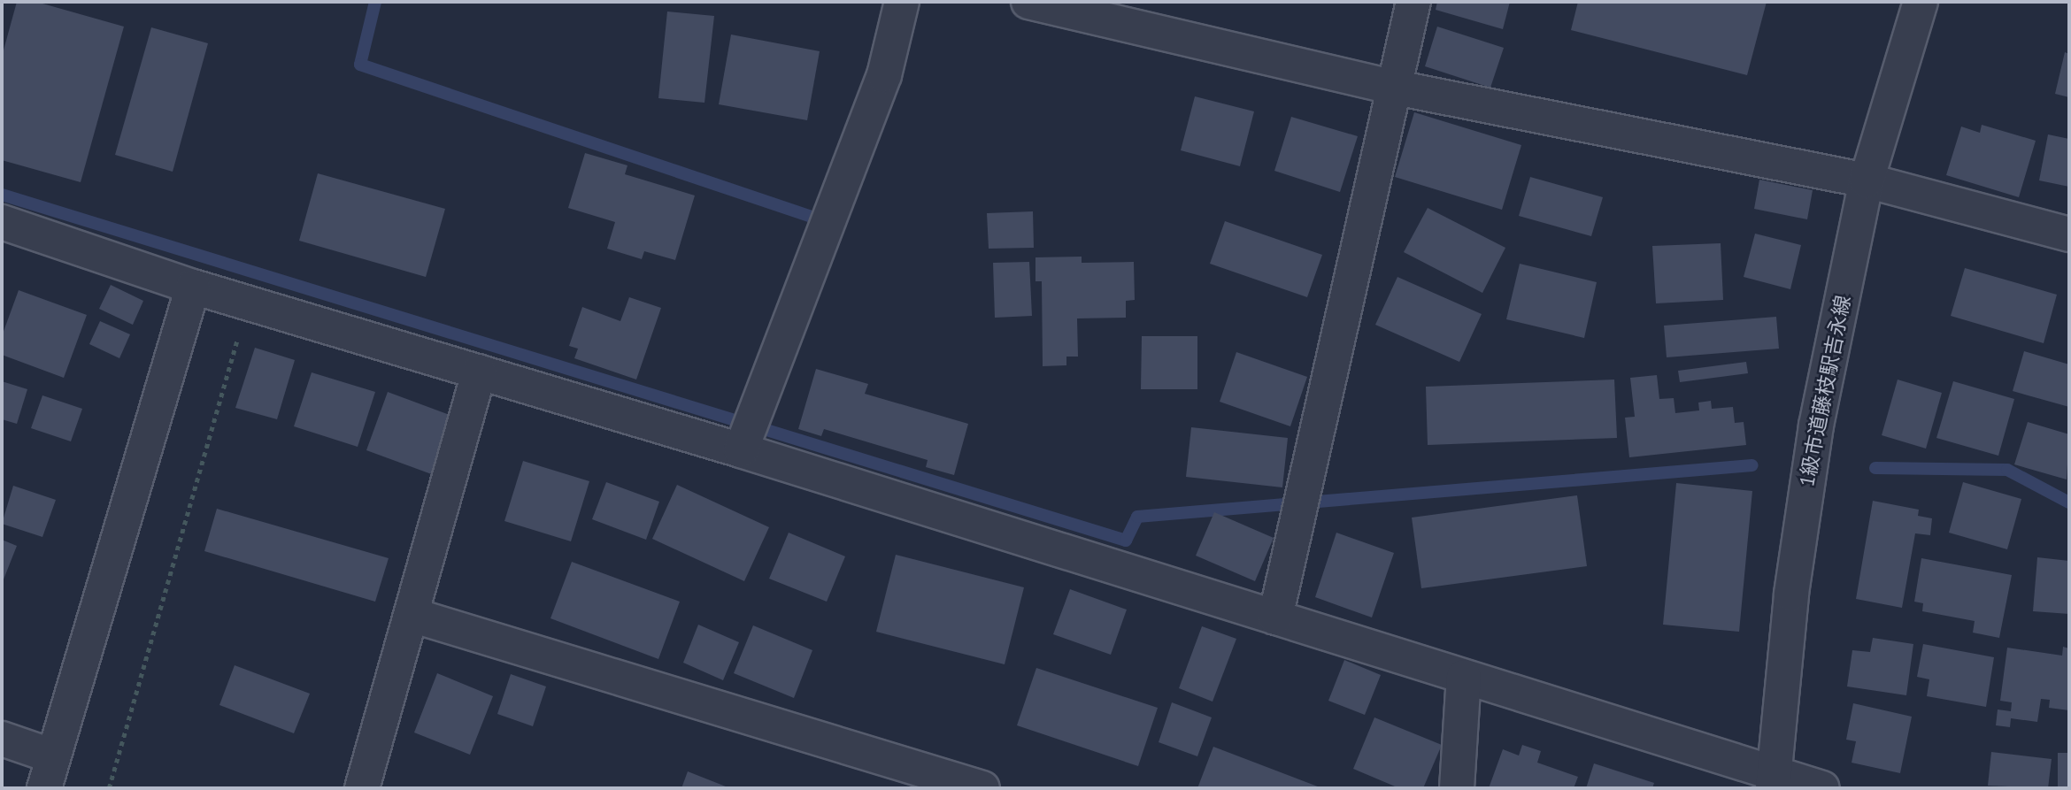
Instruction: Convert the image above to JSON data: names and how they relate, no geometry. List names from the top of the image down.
{
  "streets": {
    "street": ["1級市道藤枝駅吉永線"]
  }
}
